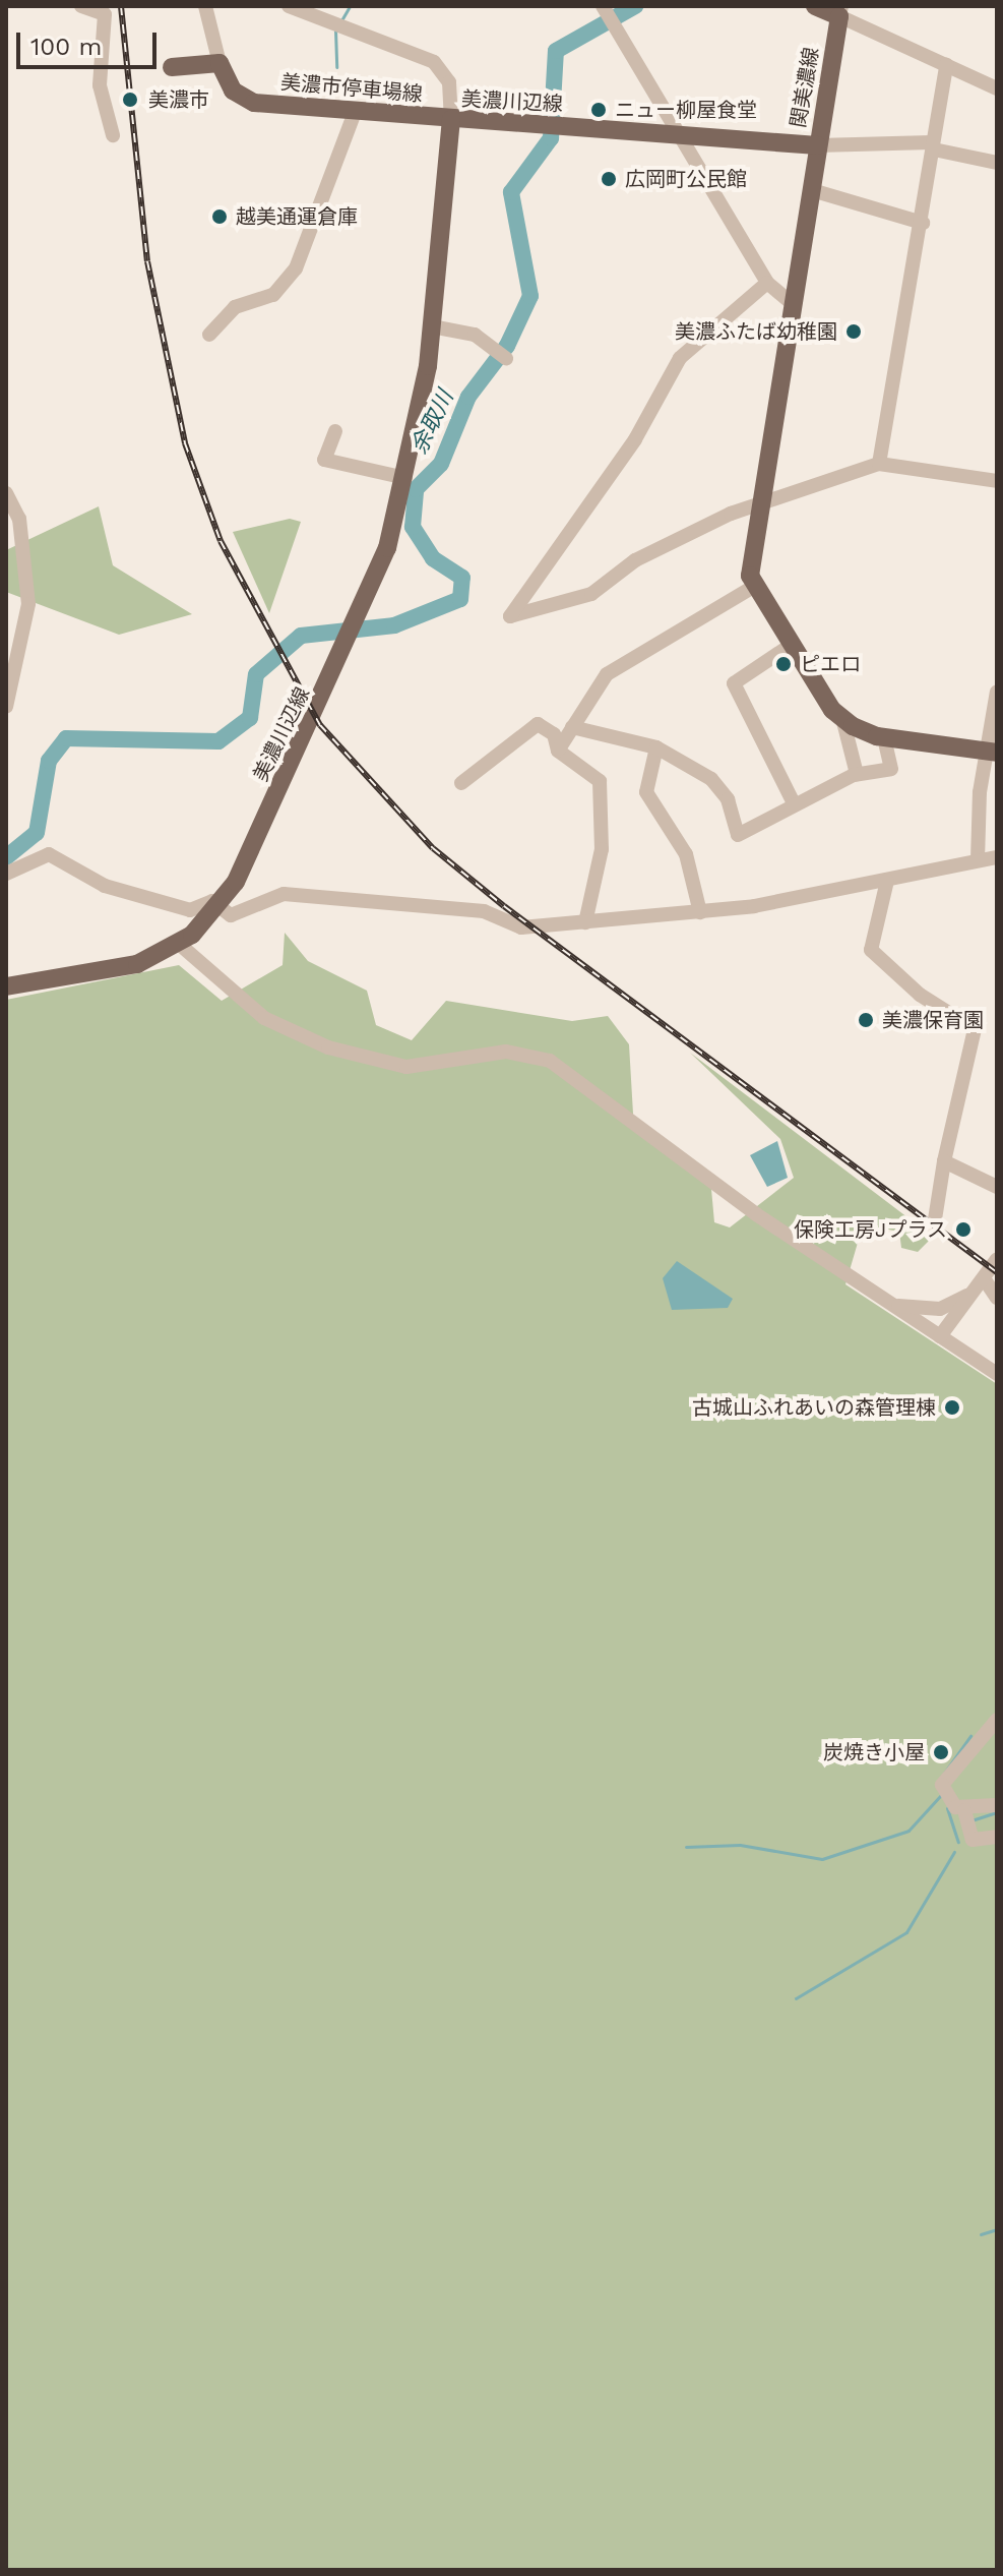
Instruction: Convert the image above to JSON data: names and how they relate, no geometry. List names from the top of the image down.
{
  "streets": {
    "main road": ["関美濃線", "美濃市停車場線", "美濃川辺線"]
  },
  "crossings": [
    ["関美濃線", "美濃川辺線"],
    ["美濃市停車場線", "美濃川辺線"]
  ],
  "water": ["余取川"],
  "places": [
    "美濃市",
    "ニュー柳屋食堂",
    "広岡町公民館",
    "越美通運倉庫",
    "美濃ふたば幼稚園",
    "ピエロ",
    "美濃保育園",
    "保険工房Jプラス",
    "古城山ふれあいの森管理棟",
    "炭焼き小屋"
  ],
  "scale_bar": "100 m"
}
